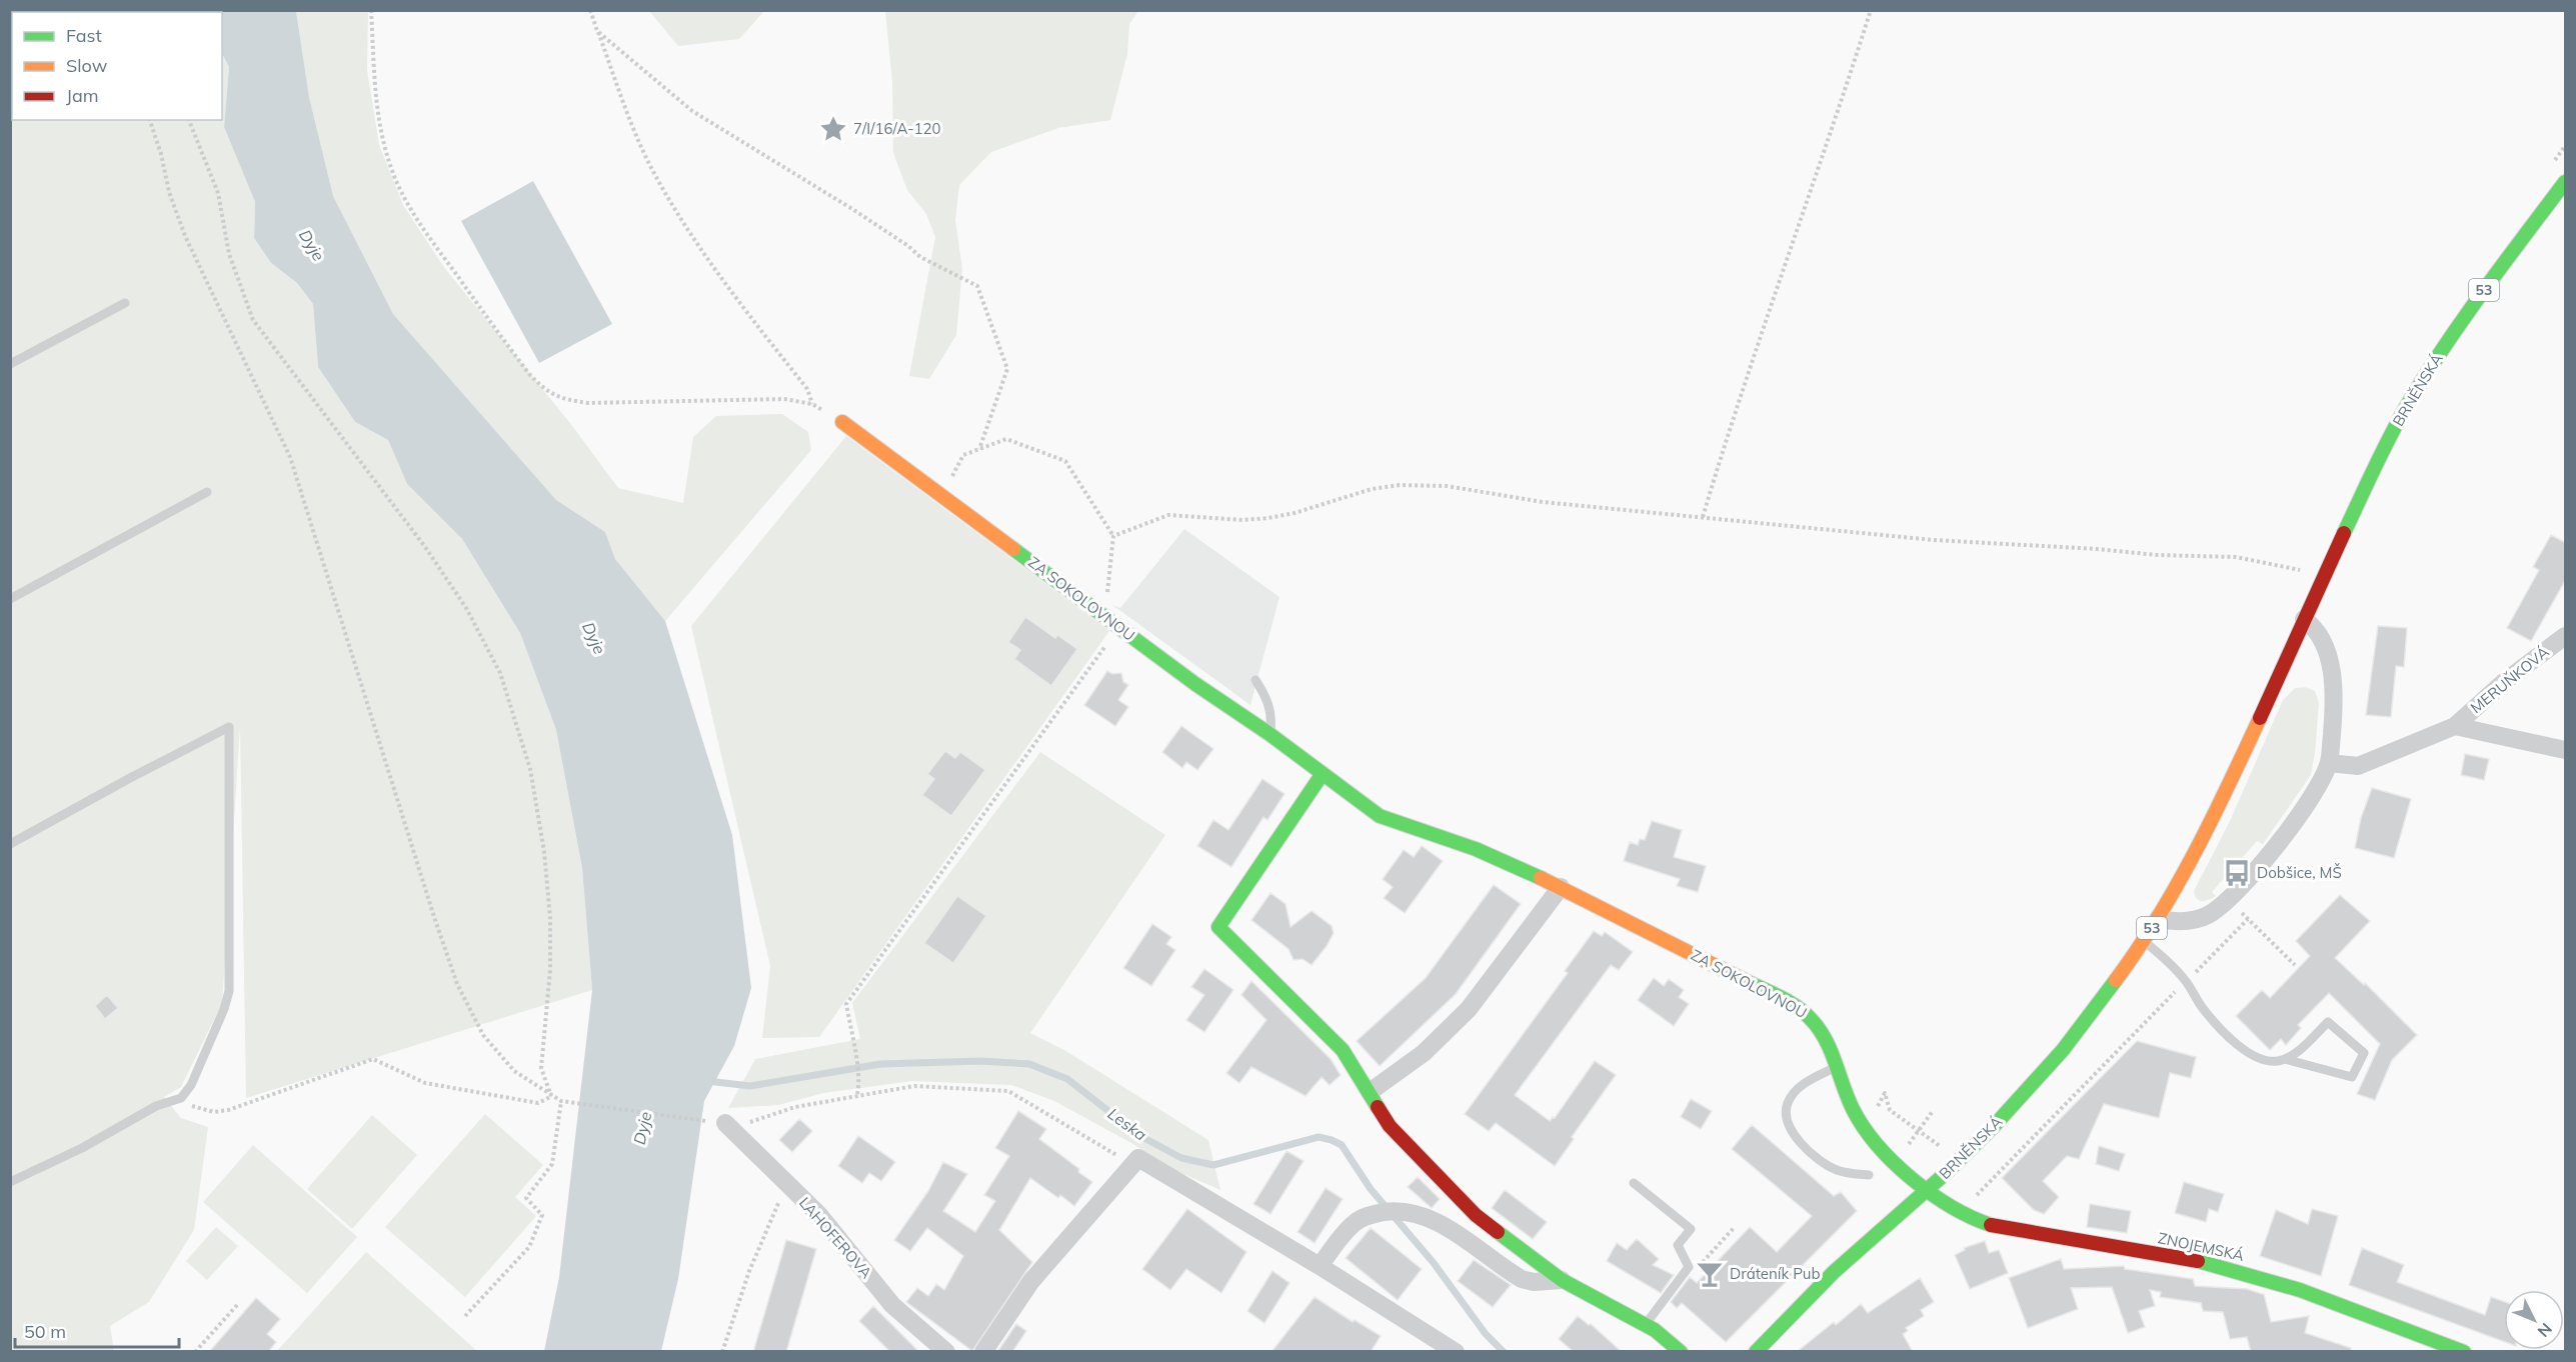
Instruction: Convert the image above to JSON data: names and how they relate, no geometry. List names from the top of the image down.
{
  "streets": {
    "street": [
      "53",
      "BRNĚNSKÁ",
      "ZA SOKOLOVNOU",
      "MERUŇKOVÁ",
      "LAHOFEROVA",
      "ZNOJEMSKÁ"
    ]
  },
  "crossings": [
    ["BRNĚNSKÁ", "ZA SOKOLOVNOU"],
    ["BRNĚNSKÁ", "ZNOJEMSKÁ"],
    ["ZA SOKOLOVNOU", "ZNOJEMSKÁ"]
  ],
  "water": ["Dyje", "Leska"],
  "places": {
    "place": ["7/I/16/A-120"],
    "bus stop": ["Dobšice, MŠ"],
    "bar": ["Dráteník Pub"]
  },
  "legend": ["Fast", "Slow", "Jam"],
  "scale_bar": "50 m",
  "north": "bottom right"
}
